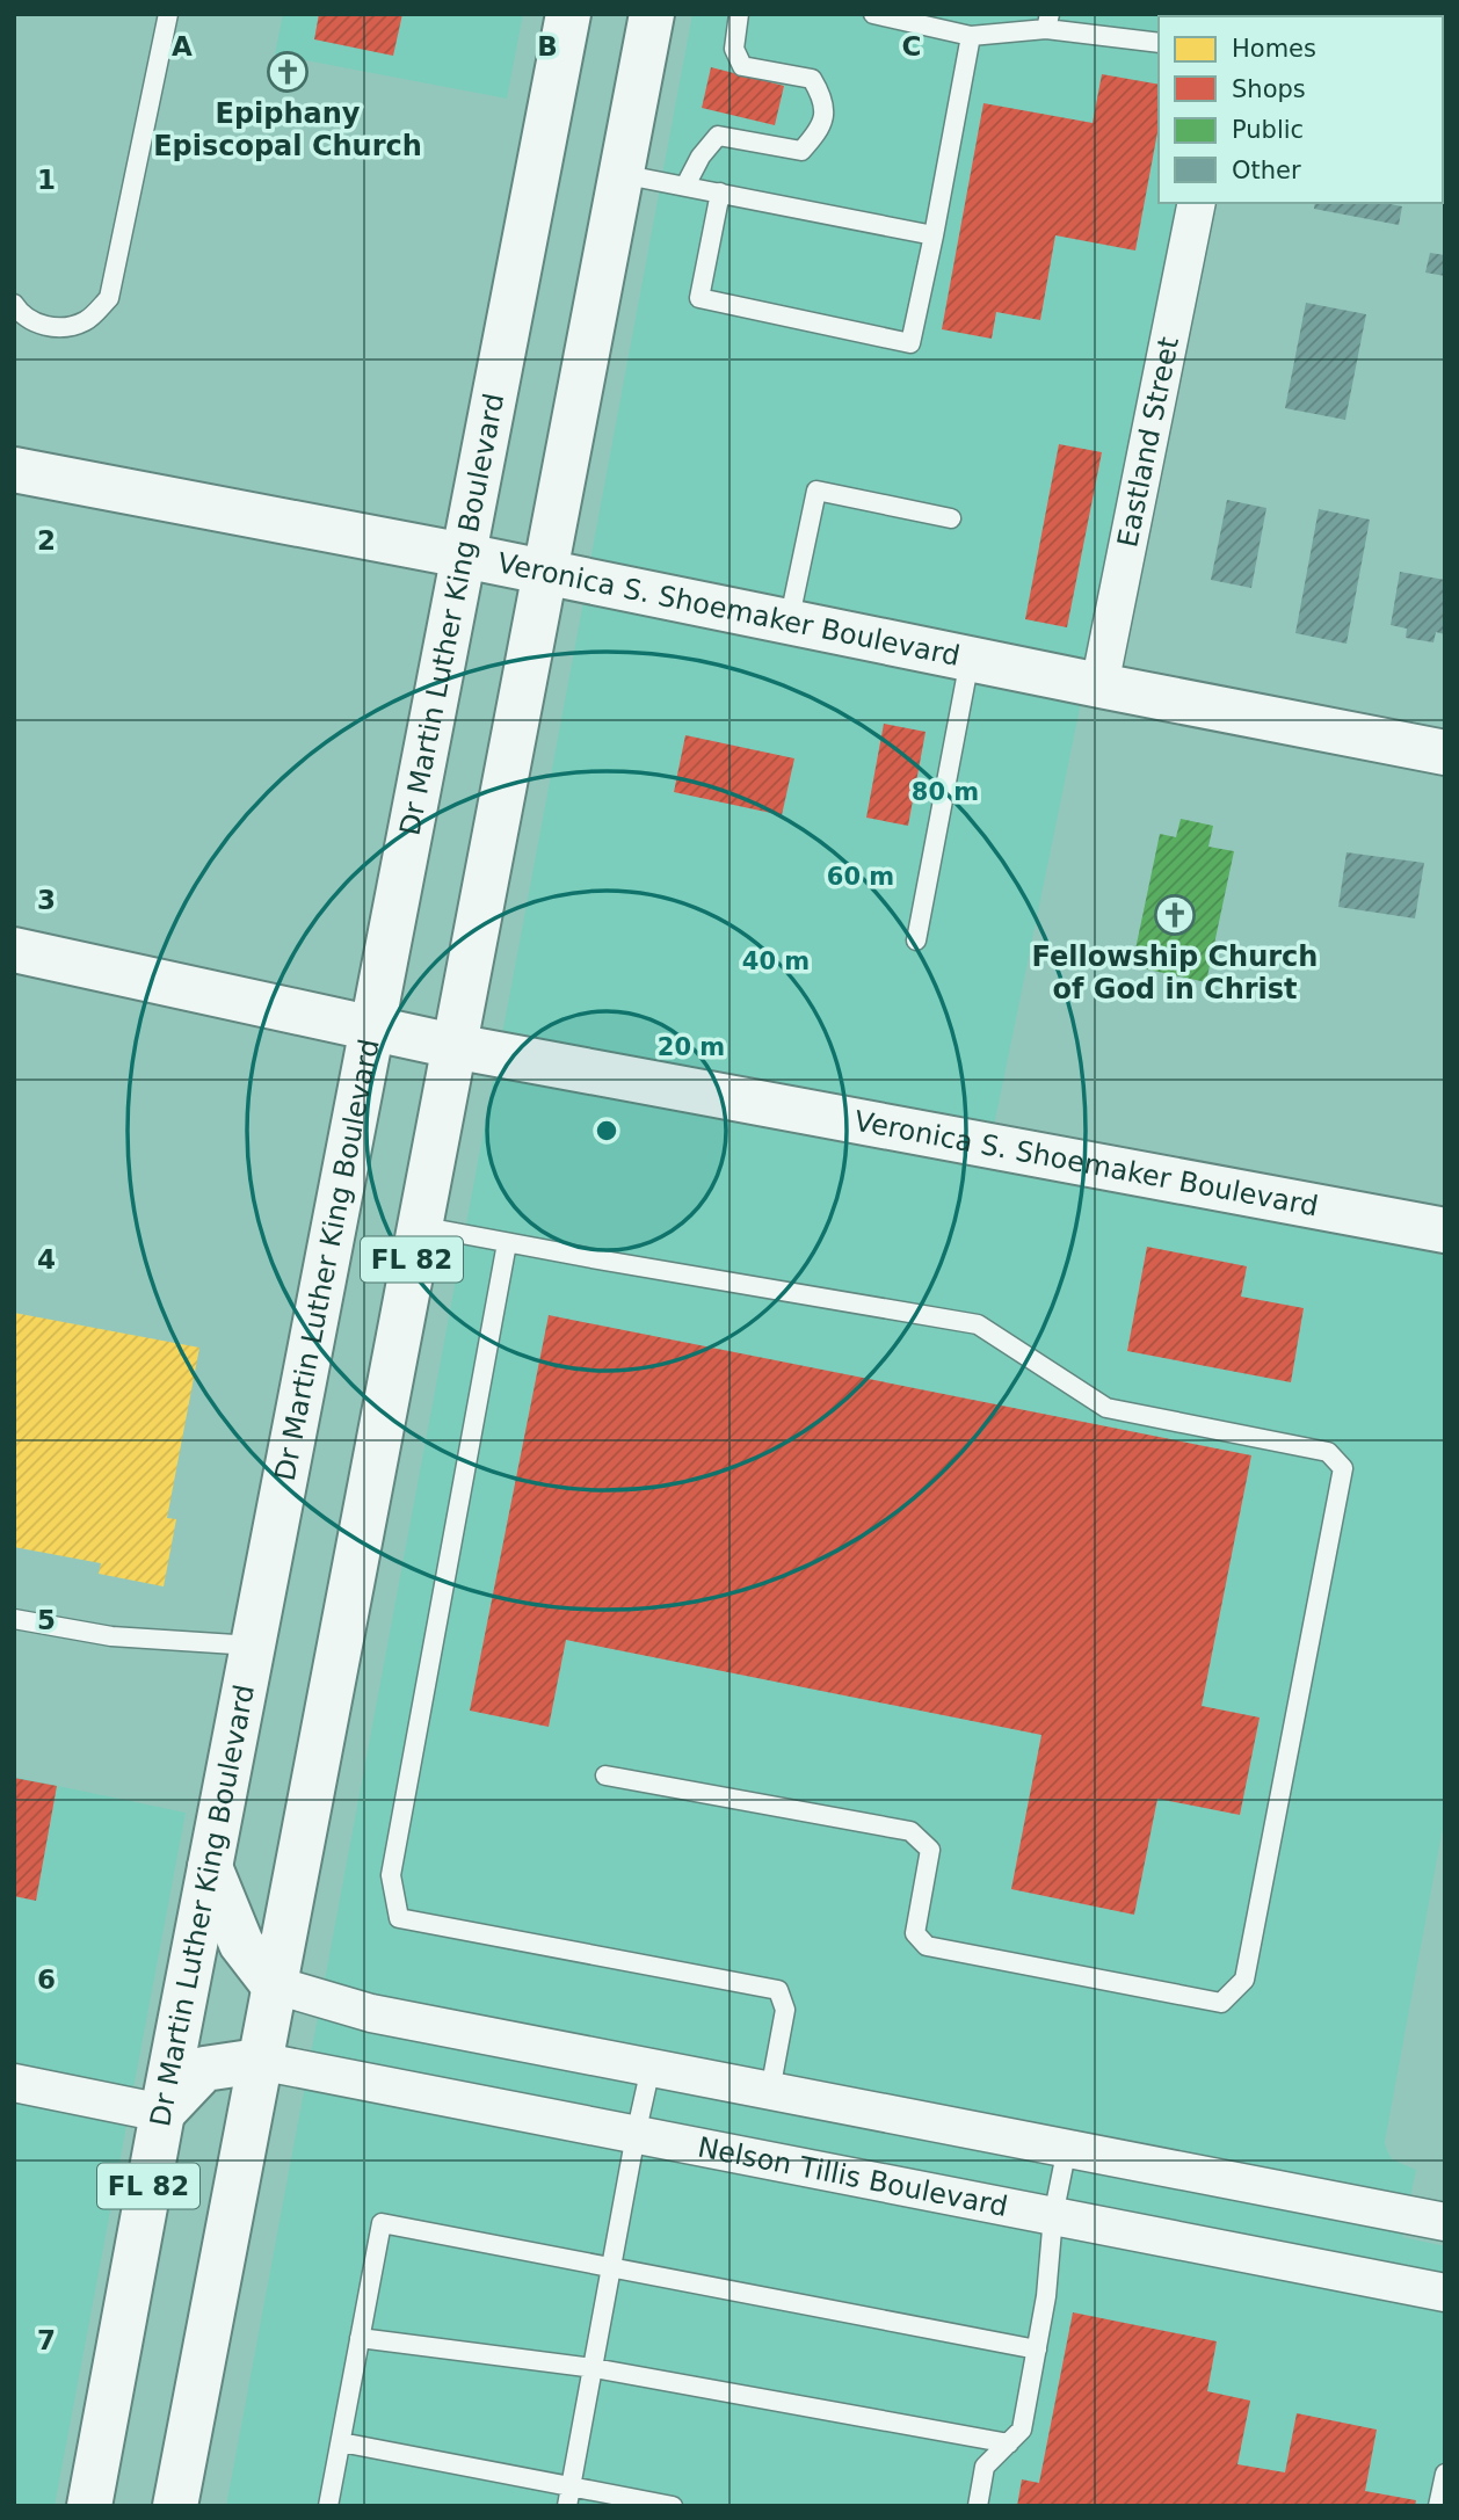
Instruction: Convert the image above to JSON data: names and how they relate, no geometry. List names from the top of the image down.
{
  "streets": {
    "main road": ["Veronica S. Shoemaker Boulevard", "Dr Martin Luther King Boulevard", "FL 82"],
    "street": ["Eastland Street", "Nelson Tillis Boulevard"]
  },
  "crossings": [
    ["Eastland Street", "Veronica S. Shoemaker Boulevard"],
    ["Veronica S. Shoemaker Boulevard", "Dr Martin Luther King Boulevard"],
    ["Veronica S. Shoemaker Boulevard", "FL 82"],
    ["FL 82", "Nelson Tillis Boulevard"]
  ],
  "places": {
    "church": ["Epiphany Episcopal Church", "Fellowship Church of God in Christ"]
  },
  "legend": [
    "Homes",
    "Shops",
    "Public",
    "Other"
  ],
  "grid": {
    "columns": ["A", "B", "C"],
    "rows": [
      "1",
      "2",
      "3",
      "4",
      "5",
      "6",
      "7"
    ]
  },
  "rings": [
    "80 m",
    "60 m",
    "40 m",
    "20 m"
  ]
}
